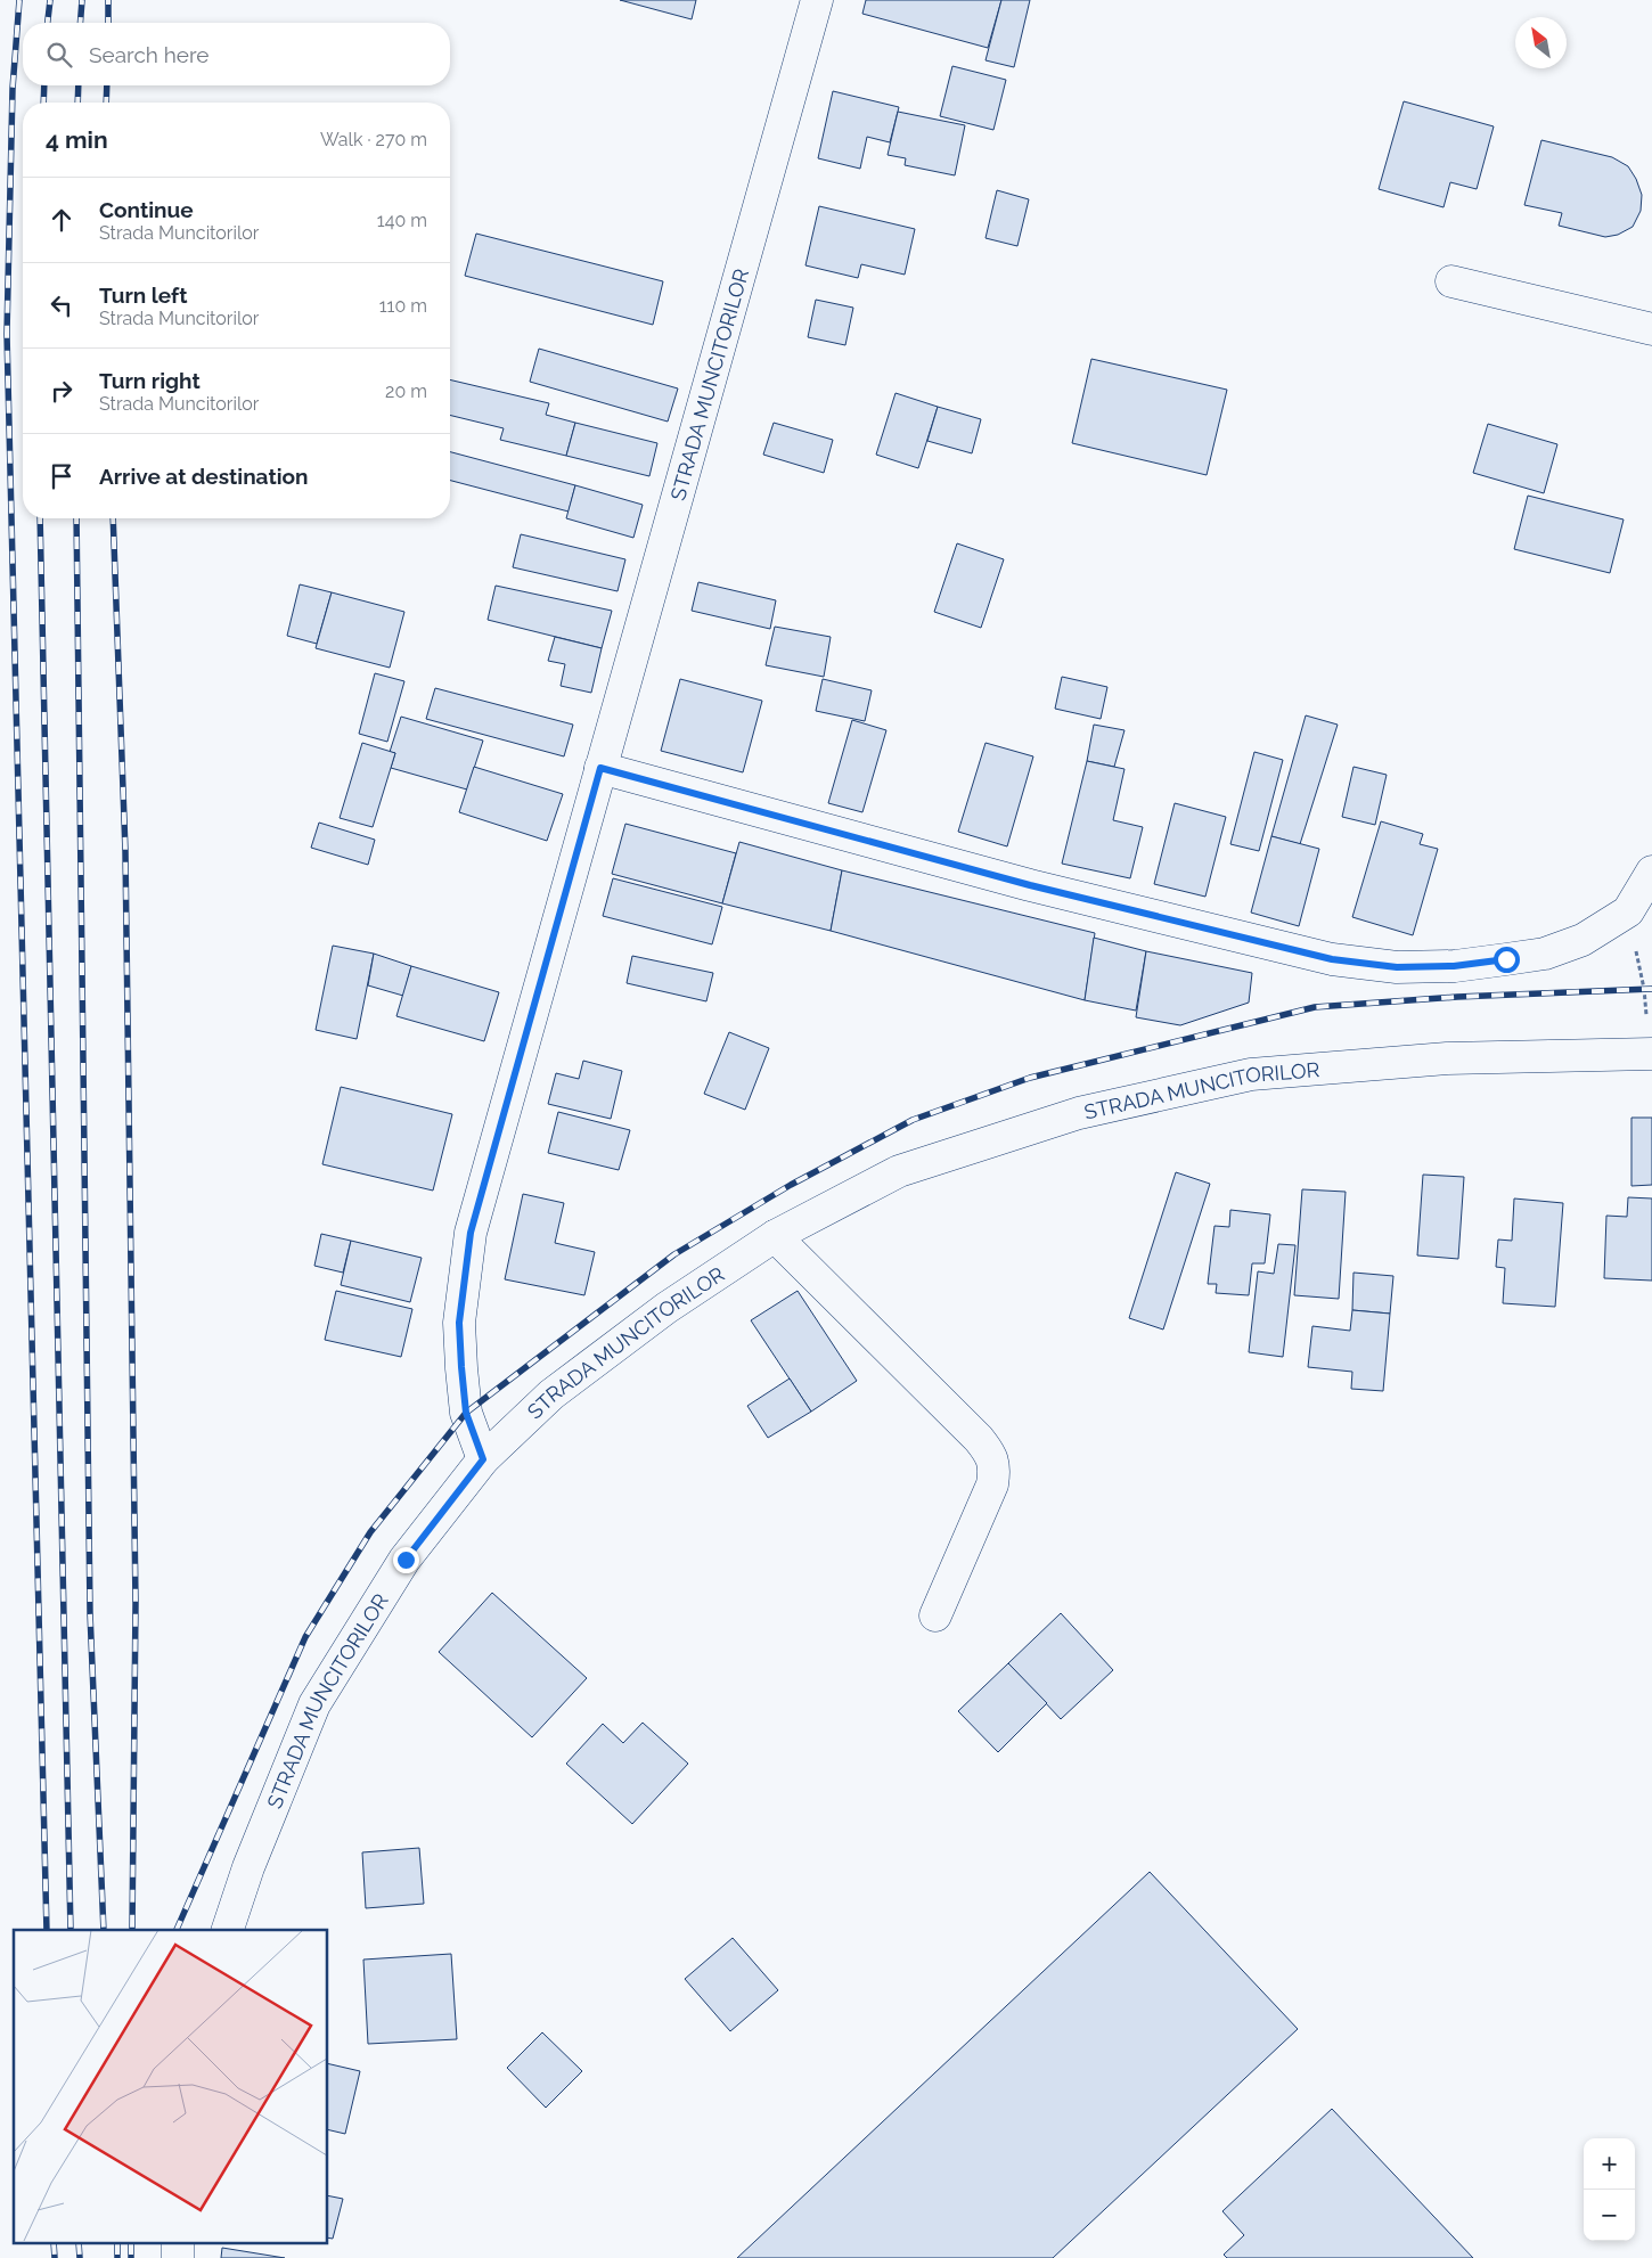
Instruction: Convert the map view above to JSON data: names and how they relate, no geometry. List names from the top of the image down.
{
  "streets": {
    "street": ["STRADA MUNCITORILOR"]
  },
  "north": "top left",
  "page": {
    "search": "Search here",
    "heading": ["4 min", "Walk · 270 m"],
    "list": [
      ["Continue", "Strada Muncitorilor", "140 m"],
      ["Turn left", "Strada Muncitorilor", "110 m"],
      ["Turn right", "Strada Muncitorilor", "20 m"],
      "Arrive at destination"
    ],
    "map_buttons": ["+", "−"]
  }
}
